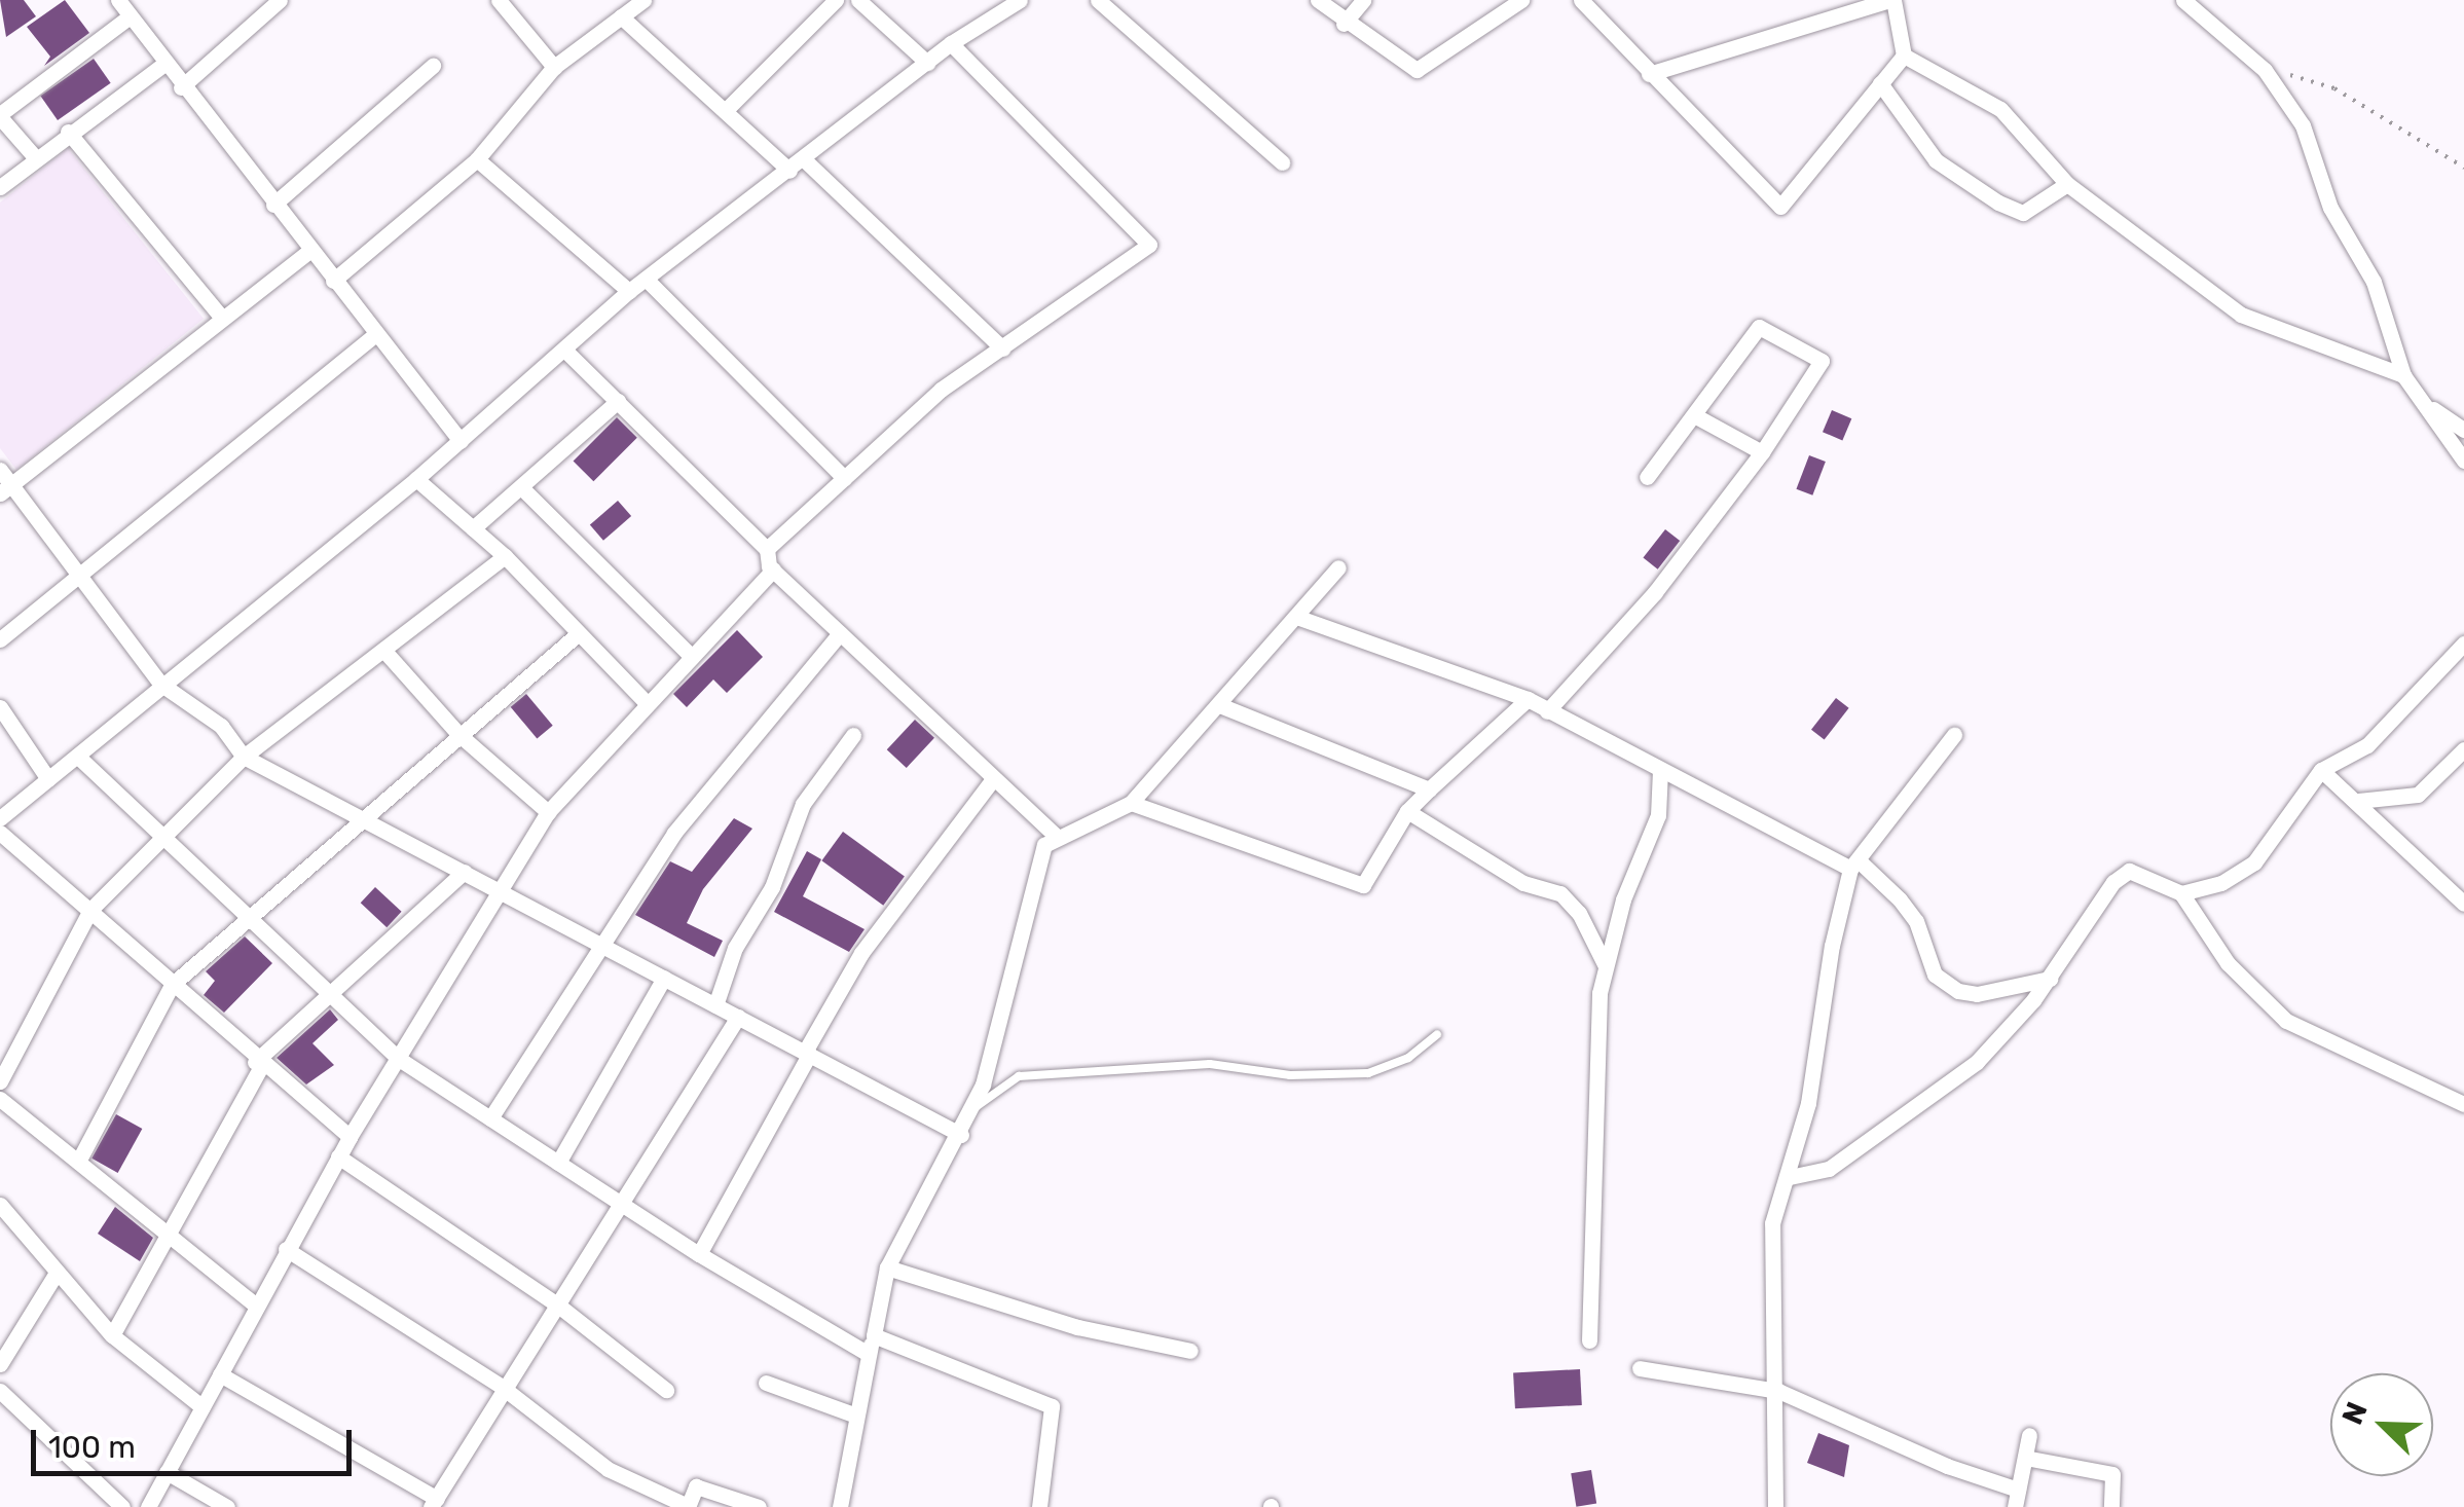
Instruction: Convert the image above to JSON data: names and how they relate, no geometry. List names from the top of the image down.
{
  "scale_bar": "100 m",
  "north": "top left"
}
